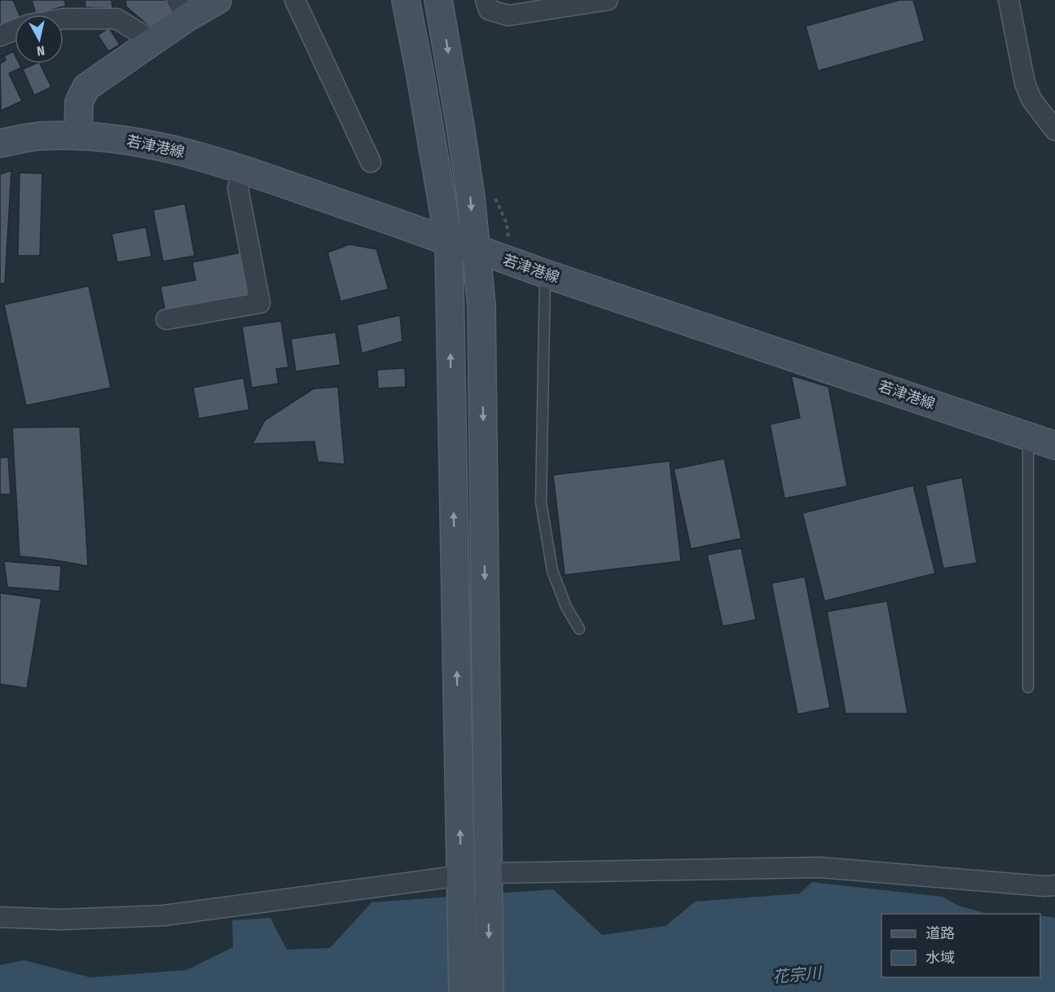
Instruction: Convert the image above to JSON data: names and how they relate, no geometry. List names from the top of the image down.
{
  "streets": {
    "street": ["若津港線"]
  },
  "water": ["花宗川"],
  "legend": ["道路", "水域"],
  "north": "bottom"
}
